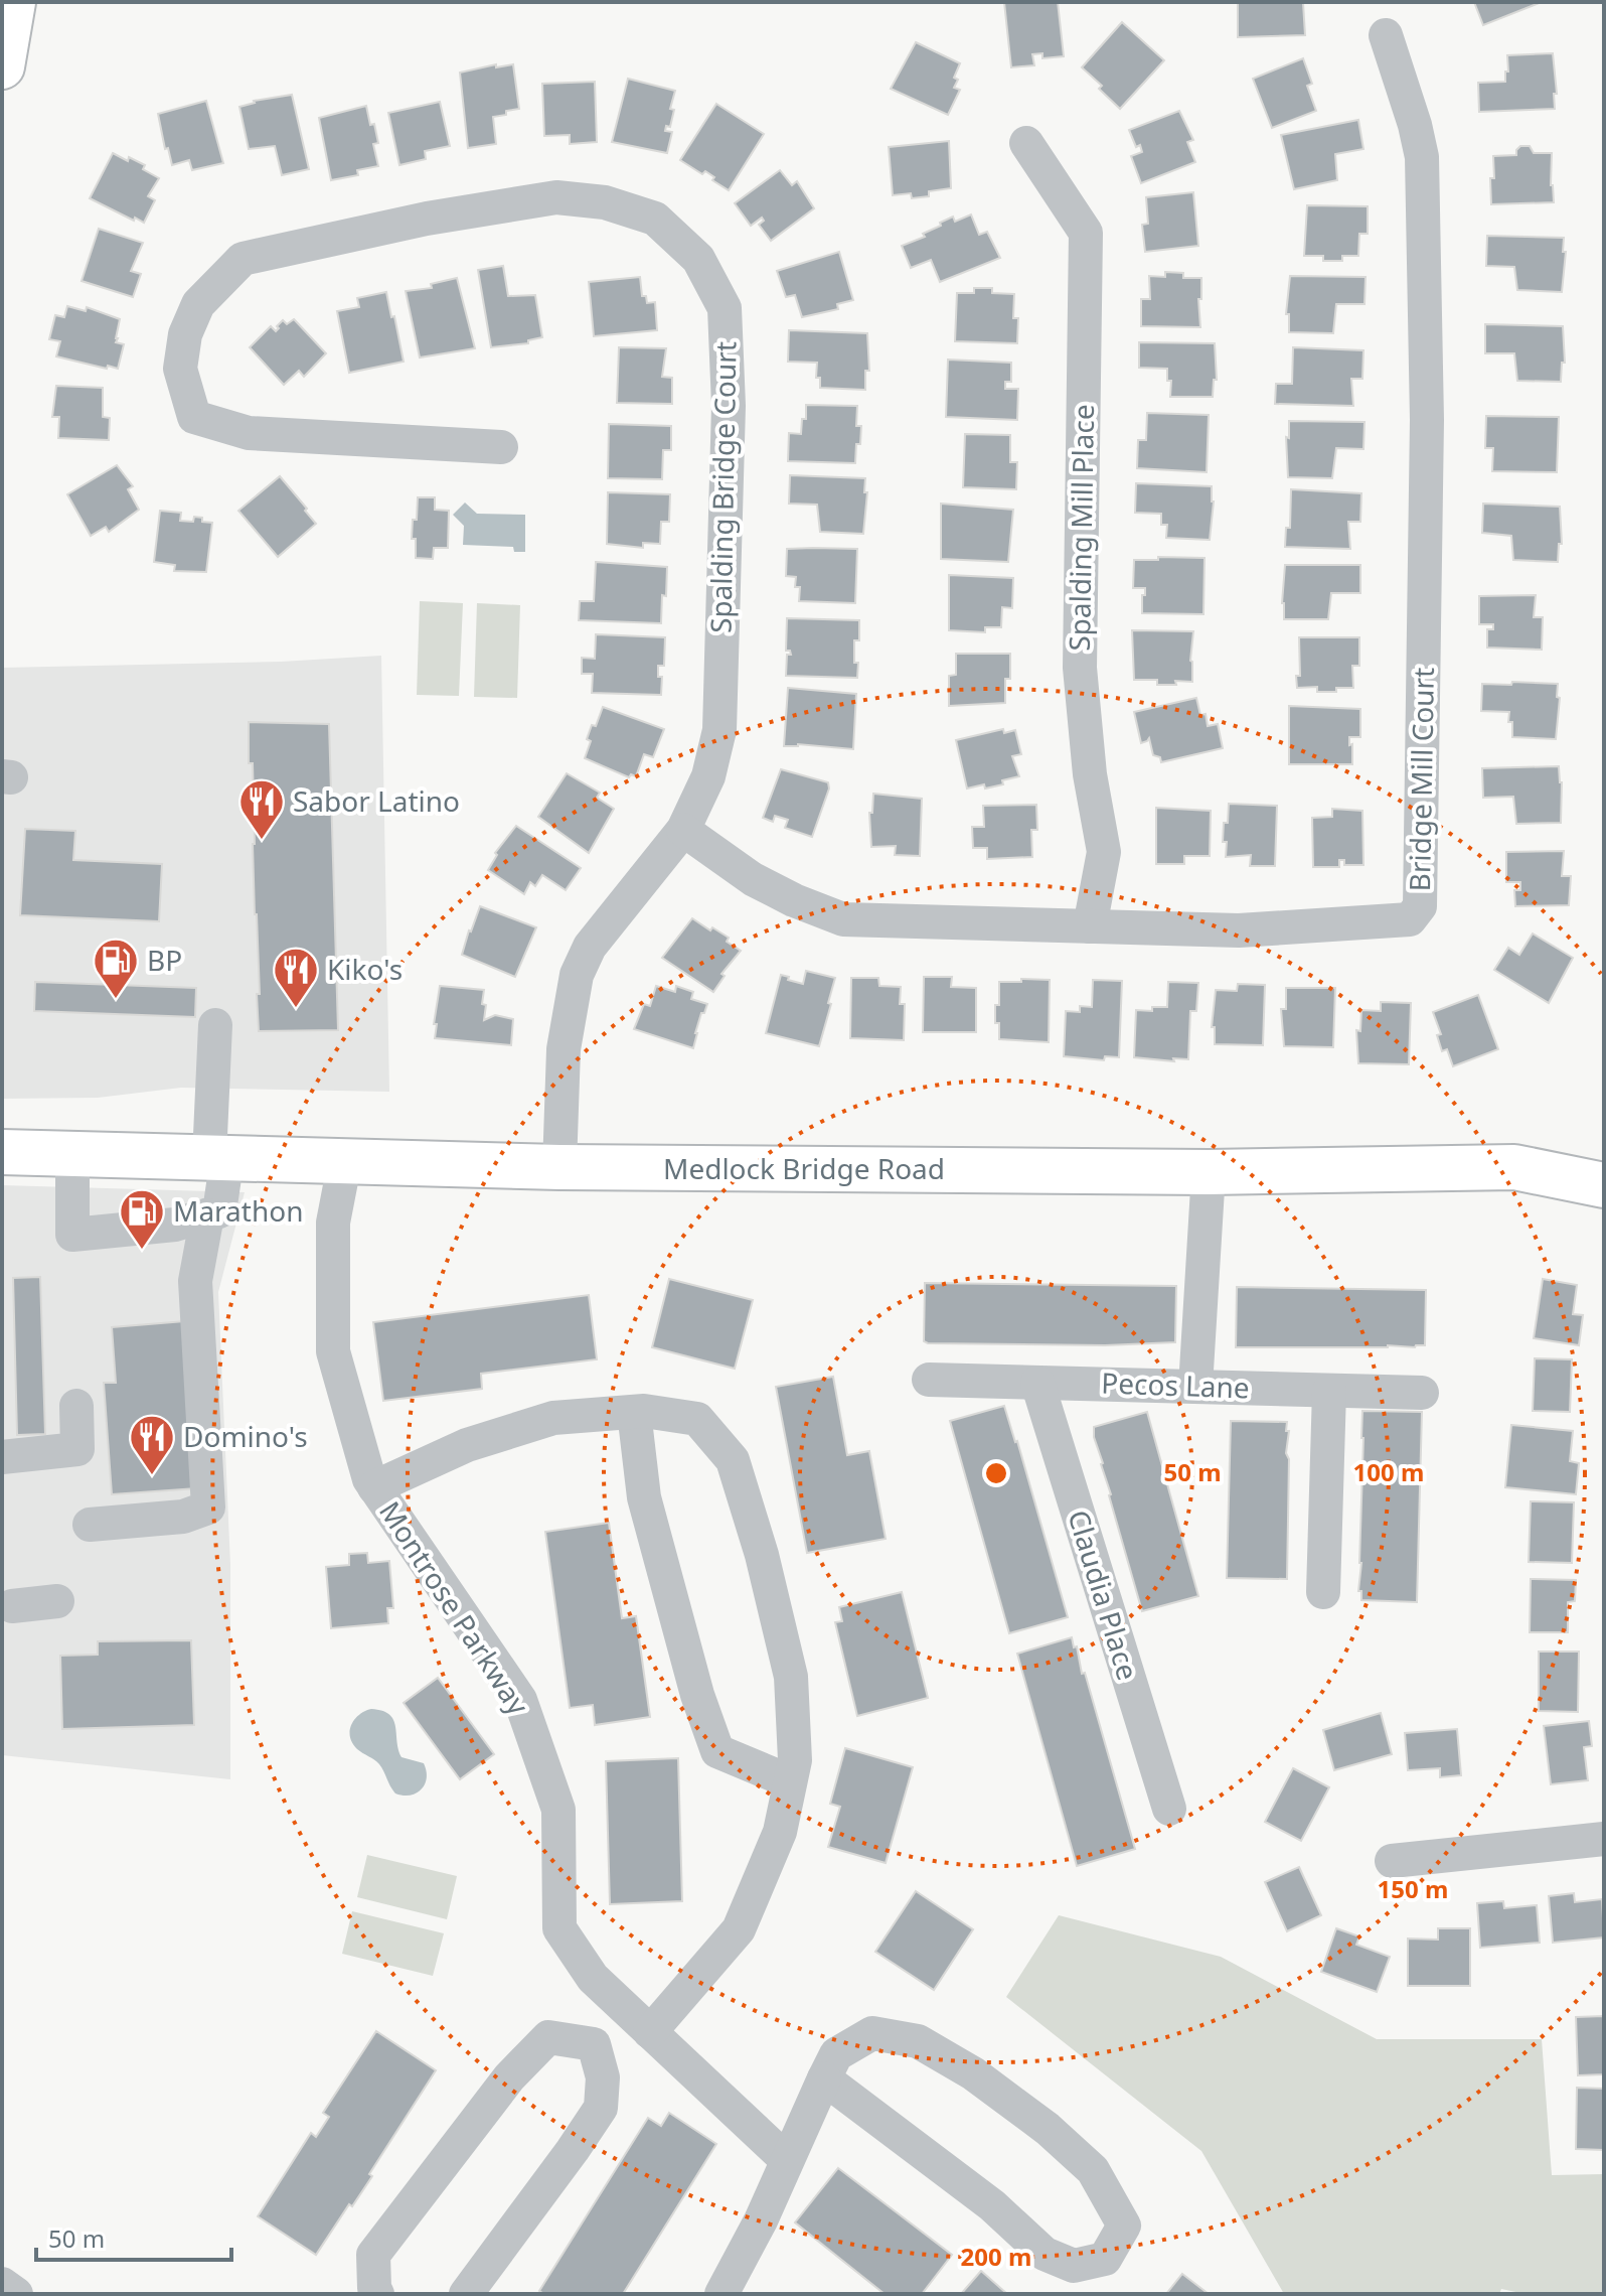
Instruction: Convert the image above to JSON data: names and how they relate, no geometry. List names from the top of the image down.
{
  "streets": {
    "main road": ["Medlock Bridge Road"],
    "street": [
      "Spalding Bridge Court",
      "Spalding Mill Place",
      "Bridge Mill Court",
      "Pecos Lane",
      "Claudia Place",
      "Montrose Parkway"
    ]
  },
  "crossings": [
    ["Spalding Bridge Court", "Bridge Mill Court"],
    ["Spalding Bridge Court", "Medlock Bridge Road"],
    ["Spalding Mill Place", "Bridge Mill Court"],
    ["Medlock Bridge Road", "Montrose Parkway"],
    ["Pecos Lane", "Claudia Place"]
  ],
  "places": {
    "restaurant": ["Sabor Latino", "Kiko's", "Domino's"],
    "fuel station": ["BP", "Marathon"]
  },
  "scale_bar": "50 m",
  "rings": [
    "50 m",
    "100 m",
    "150 m",
    "200 m"
  ]
}
